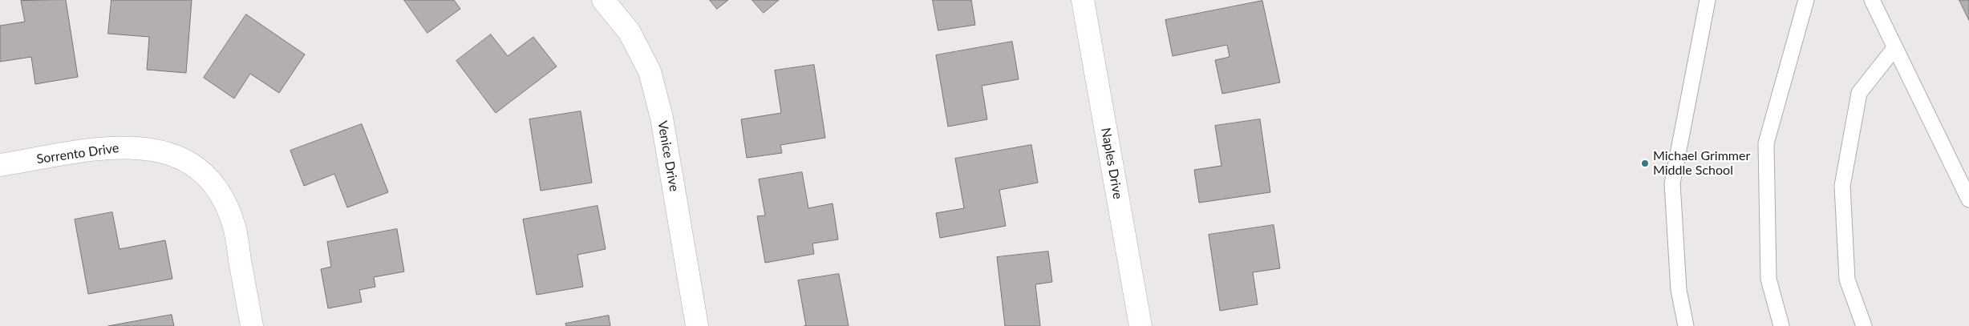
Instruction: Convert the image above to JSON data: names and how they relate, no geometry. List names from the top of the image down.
{
  "streets": {
    "street": ["Sorrento Drive", "Venice Drive", "Naples Drive"]
  },
  "places": ["Michael Grimmer Middle School"]
}
